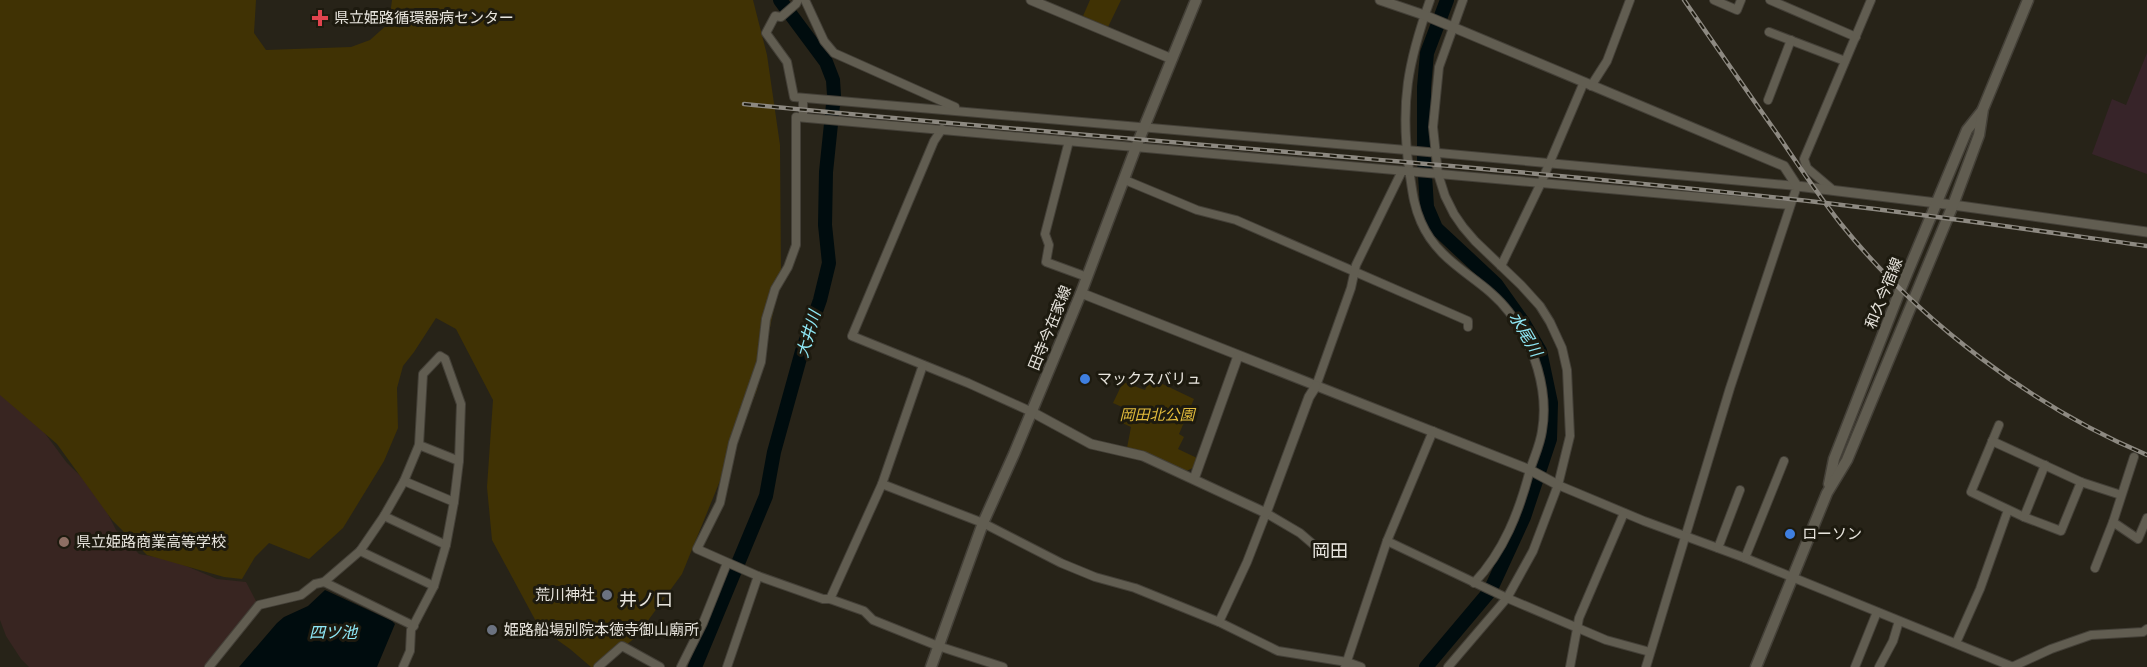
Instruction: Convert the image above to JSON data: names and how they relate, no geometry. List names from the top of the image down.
{
  "streets": {
    "main road": ["和久今宿線", "田寺今在家線"]
  },
  "districts": ["岡田", "井ノ口"],
  "water": ["大井川", "水尾川", "四ツ池"],
  "parks": ["岡田北公園"],
  "places": {
    "health": ["県立姫路循環器病センター"],
    "other": [
      "マックスバリュ",
      "ローソン",
      "県立姫路商業高等学校",
      "荒川神社",
      "姫路船場別院本徳寺御山廟所"
    ]
  }
}
